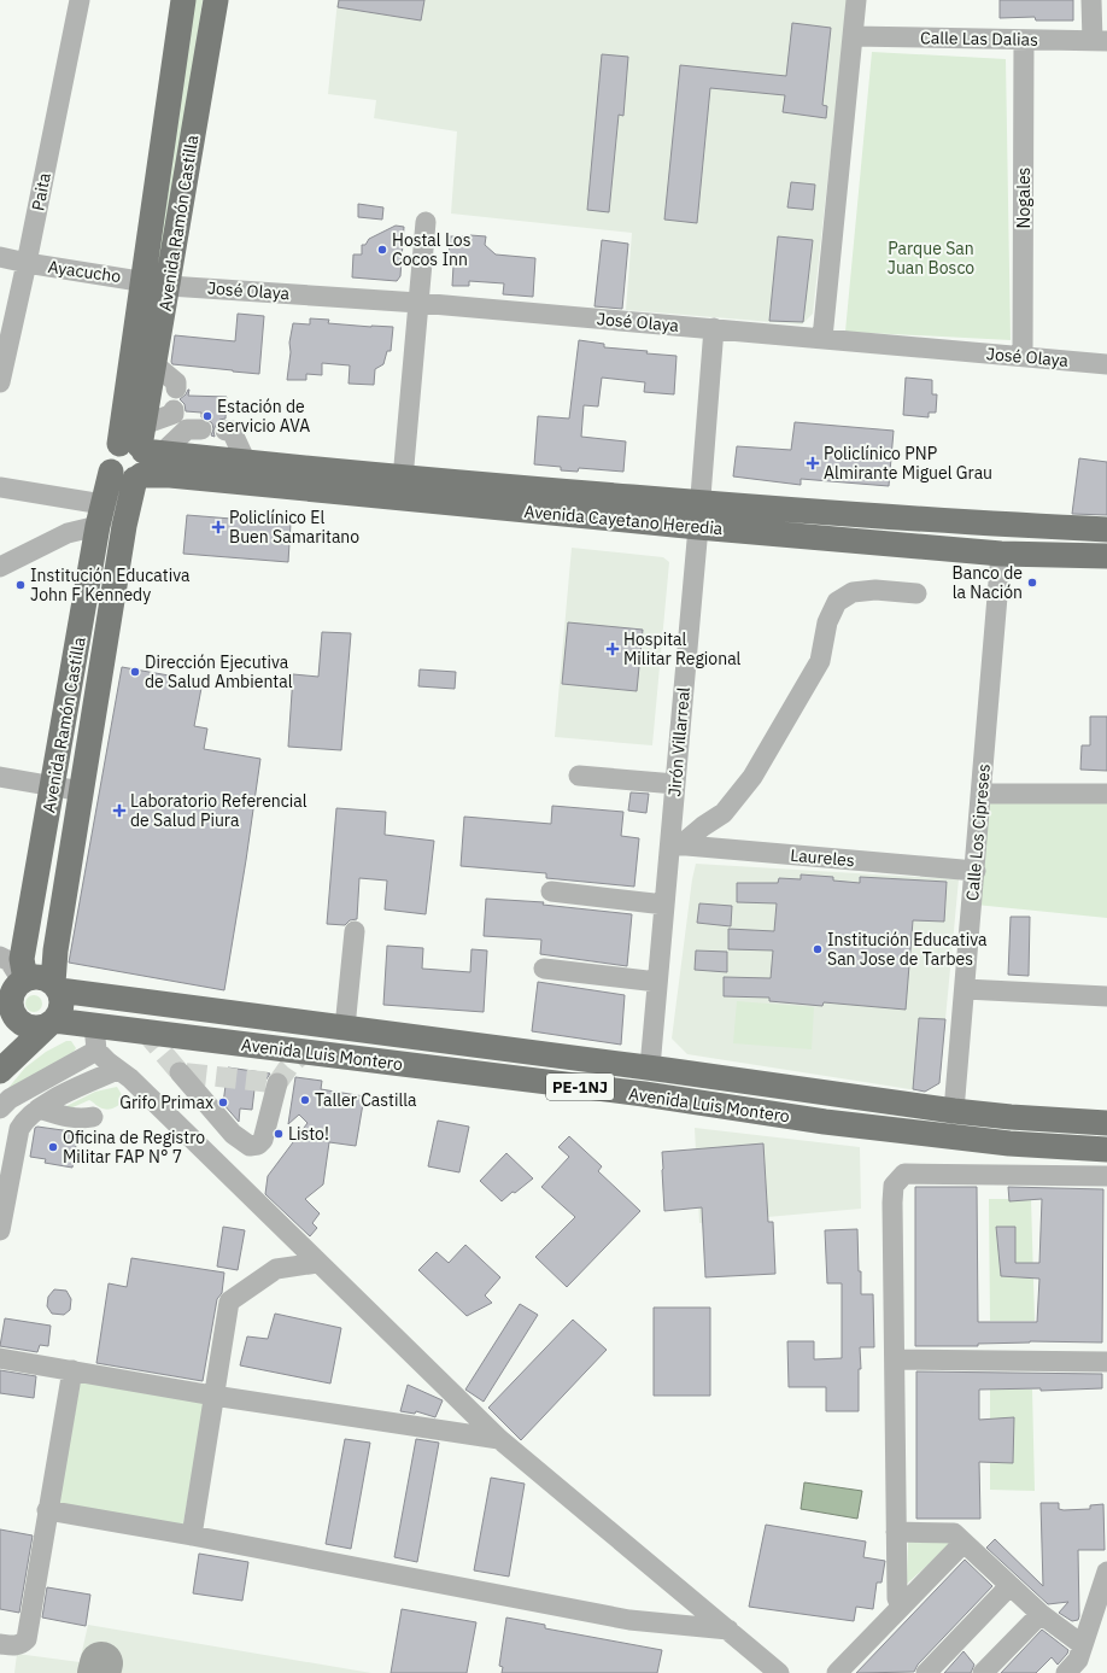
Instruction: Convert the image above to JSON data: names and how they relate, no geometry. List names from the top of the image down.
{
  "streets": {
    "main road": [
      "Avenida Ramón Castilla",
      "Avenida Cayetano Heredia",
      "Avenida Luis Montero",
      "PE-1NJ"
    ],
    "street": [
      "Calle Las Dalias",
      "Paita",
      "Nogales",
      "Ayacucho",
      "José Olaya",
      "Jirón Villarreal",
      "Calle Los Cipreses",
      "Laureles"
    ]
  },
  "crossings": [
    ["Calle Las Dalias", "Nogales"],
    ["Paita", "Ayacucho"],
    ["Nogales", "José Olaya"],
    ["Avenida Ramón Castilla", "Ayacucho"],
    ["Avenida Ramón Castilla", "José Olaya"],
    ["Avenida Ramón Castilla", "Avenida Cayetano Heredia"],
    ["Avenida Ramón Castilla", "Avenida Luis Montero"],
    ["Avenida Ramón Castilla", "PE-1NJ"],
    ["Ayacucho", "José Olaya"],
    ["José Olaya", "Jirón Villarreal"],
    ["Avenida Cayetano Heredia", "Jirón Villarreal"],
    ["Avenida Cayetano Heredia", "Calle Los Cipreses"],
    ["Jirón Villarreal", "Laureles"],
    ["Jirón Villarreal", "Avenida Luis Montero"],
    ["Calle Los Cipreses", "Laureles"],
    ["Calle Los Cipreses", "Avenida Luis Montero"],
    ["Avenida Luis Montero", "PE-1NJ"]
  ],
  "parks": ["Parque San Juan Bosco"],
  "places": {
    "other": [
      "Hostal Los Cocos Inn",
      "Estación de servicio AVA",
      "Banco de la Nación",
      "Institución Educativa John F Kennedy",
      "Dirección Ejecutiva de Salud Ambiental",
      "Institución Educativa San Jose de Tarbes",
      "Taller Castilla",
      "Grifo Primax",
      "Listo!",
      "Oficina de Registro Militar FAP N° 7"
    ],
    "health": [
      "Policlínico PNP Almirante Miguel Grau",
      "Policlínico El Buen Samaritano",
      "Hospital Militar Regional",
      "Laboratorio Referencial de Salud Piura"
    ]
  }
}
